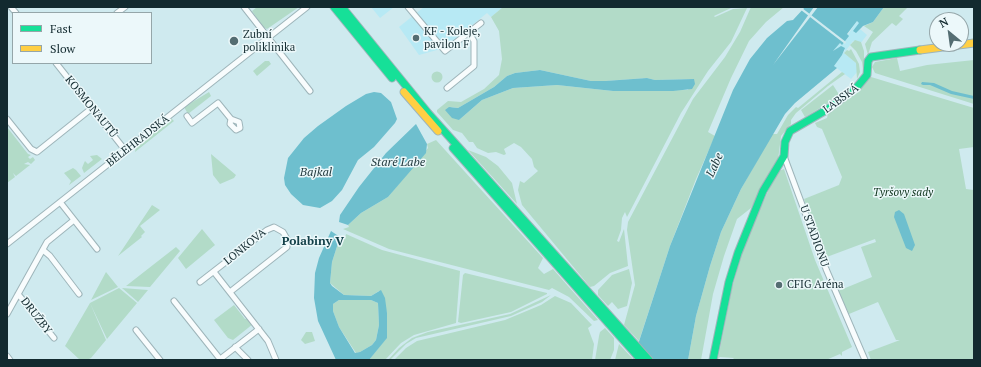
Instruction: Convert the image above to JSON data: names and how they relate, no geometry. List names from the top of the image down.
{
  "streets": {
    "main road": ["LABSKÁ"],
    "street": [
      "KOSMONAUTŮ",
      "BĚLEHRADSKÁ",
      "U STADIONU",
      "LONKOVA",
      "DRUŽBY"
    ]
  },
  "crossings": [
    ["LABSKÁ", "U STADIONU"],
    ["KOSMONAUTŮ", "BĚLEHRADSKÁ"]
  ],
  "districts": ["Polabiny V"],
  "water": ["Staré Labe", "Labe", "Bajkal"],
  "parks": ["Tyršovy sady"],
  "places": ["KF - Koleje, pavilon F", "Zubní poliklinika", "CFIG Aréna"],
  "legend": ["Fast", "Slow"],
  "north": "top left"
}
